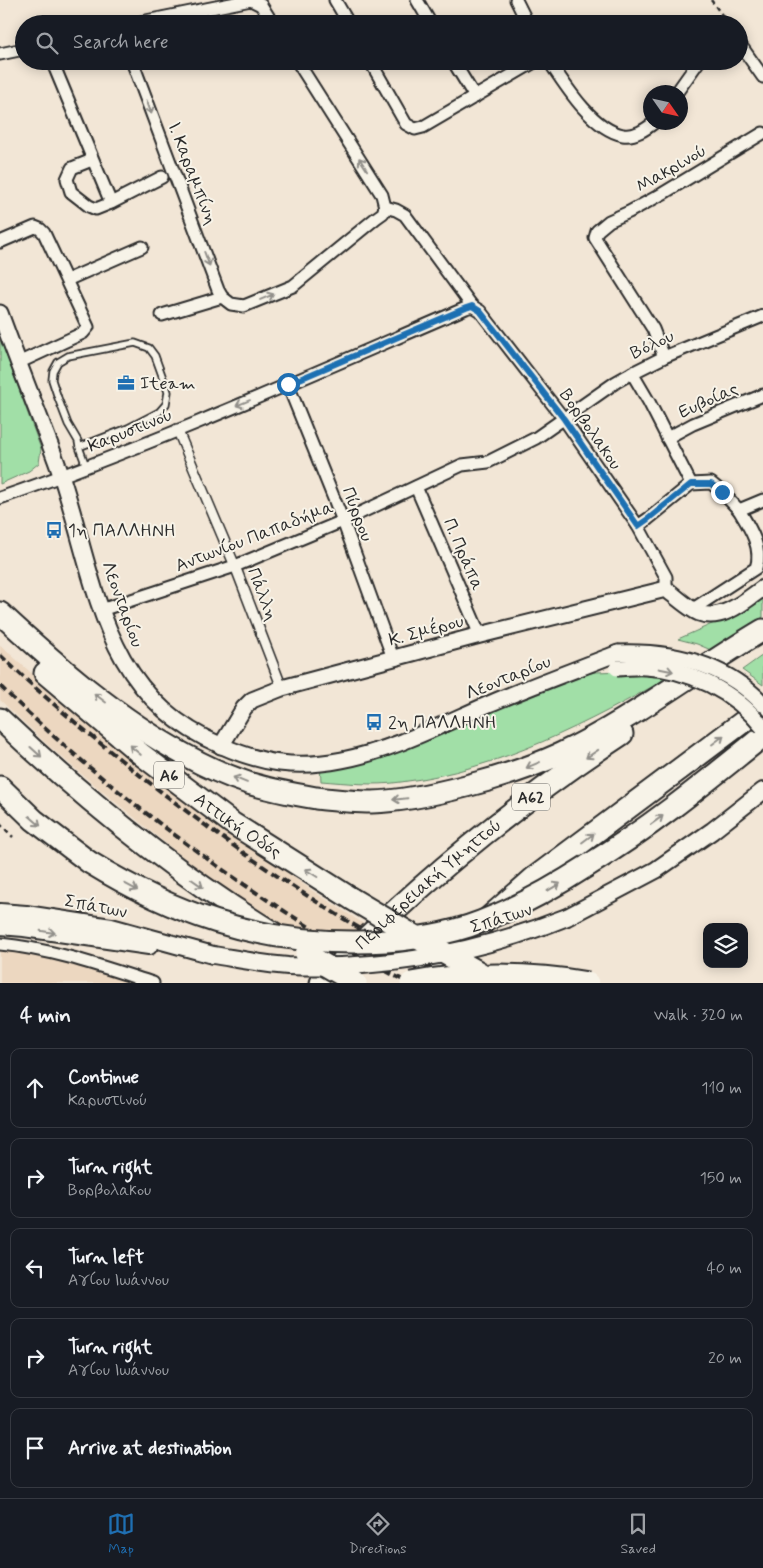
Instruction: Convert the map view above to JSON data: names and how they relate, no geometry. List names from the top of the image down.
{
  "streets": {
    "highway": [
      "Α6",
      "Α62",
      "Αττική Οδός",
      "Περιφερειακή Υμηττού"
    ],
    "main road": ["Σπάτων"],
    "street": [
      "Μακρινού",
      "Ι. Καραμπίνη",
      "Βόλου",
      "Ευβοίας",
      "Βορβολακου",
      "Καρυστινού",
      "Πύρρου",
      "Αντωνίου Παπαδήμα",
      "Π. Πράπα",
      "Πάλλη",
      "Λεονταρίου",
      "Κ. Σμέρου"
    ]
  },
  "crossings": [
    ["Μακρινού", "Βόλου"],
    ["Βόλου", "Βορβολακου"],
    ["Βόλου", "Αντωνίου Παπαδήμα"],
    ["Βόλου", "Π. Πράπα"],
    ["Βορβολακου", "Καρυστινού"],
    ["Βορβολακου", "Κ. Σμέρου"],
    ["Καρυστινού", "Πύρρου"],
    ["Καρυστινού", "Πάλλη"],
    ["Καρυστινού", "Λεονταρίου"],
    ["Πύρρου", "Αντωνίου Παπαδήμα"],
    ["Πύρρου", "Κ. Σμέρου"],
    ["Αντωνίου Παπαδήμα", "Π. Πράπα"],
    ["Αντωνίου Παπαδήμα", "Πάλλη"],
    ["Αντωνίου Παπαδήμα", "Λεονταρίου"],
    ["Π. Πράπα", "Κ. Σμέρου"],
    ["Πάλλη", "Κ. Σμέρου"],
    ["Λεονταρίου", "Κ. Σμέρου"]
  ],
  "places": {
    "office": ["Iteam"],
    "bus stop": ["1η ΠΑΛΛΗΝΗ", "2η ΠΑΛΛΗΝΗ"]
  },
  "north": "bottom right",
  "page": {
    "search": "Search here",
    "heading": ["4 min", "Walk · 320 m"],
    "list": [
      ["Continue", "Καρυστινού", "110 m"],
      ["Turn right", "Βορβολακου", "150 m"],
      ["Turn left", "Αγίου Ιωάννου", "40 m"],
      ["Turn right", "Αγίου Ιωάννου", "20 m"],
      "Arrive at destination"
    ],
    "nav": ["Map", "Directions", "Saved"]
  }
}
